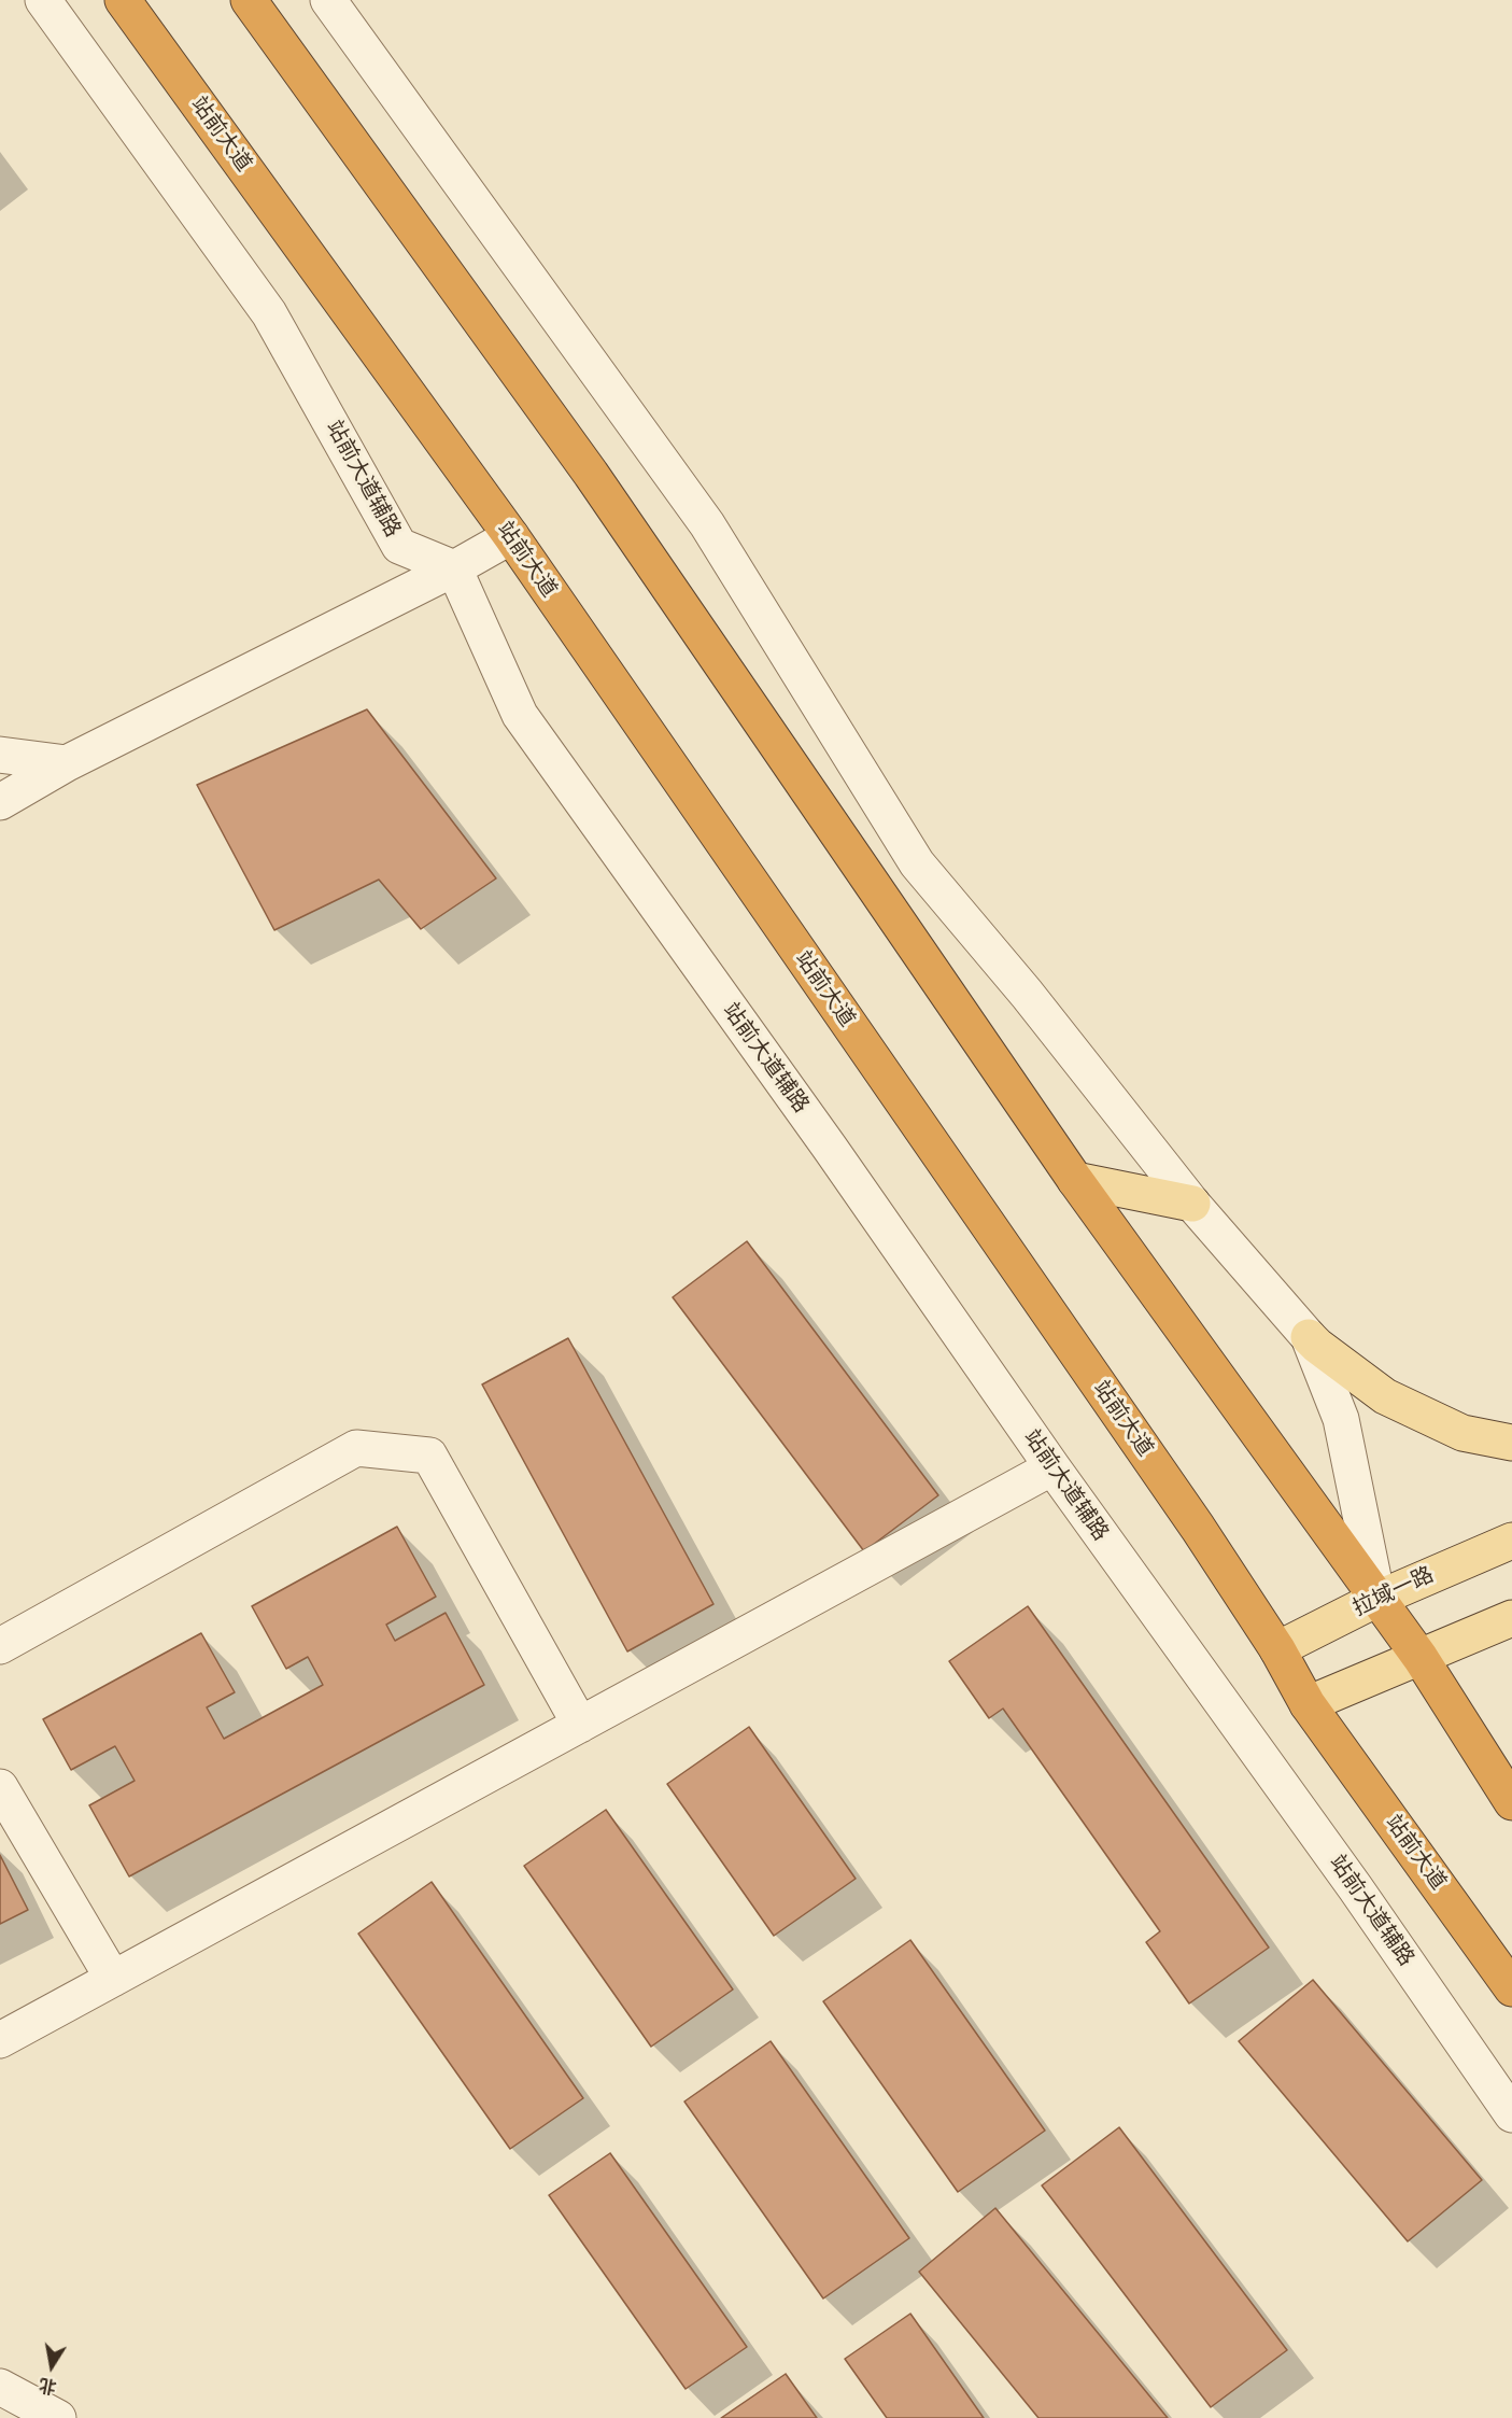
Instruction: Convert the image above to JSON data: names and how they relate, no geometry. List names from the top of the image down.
{
  "streets": {
    "highway": ["站前大道"],
    "main road": ["拉域一路"],
    "street": ["站前大道辅路"]
  },
  "crossings": [
    ["站前大道", "拉域一路"]
  ],
  "north": "bottom"
}
